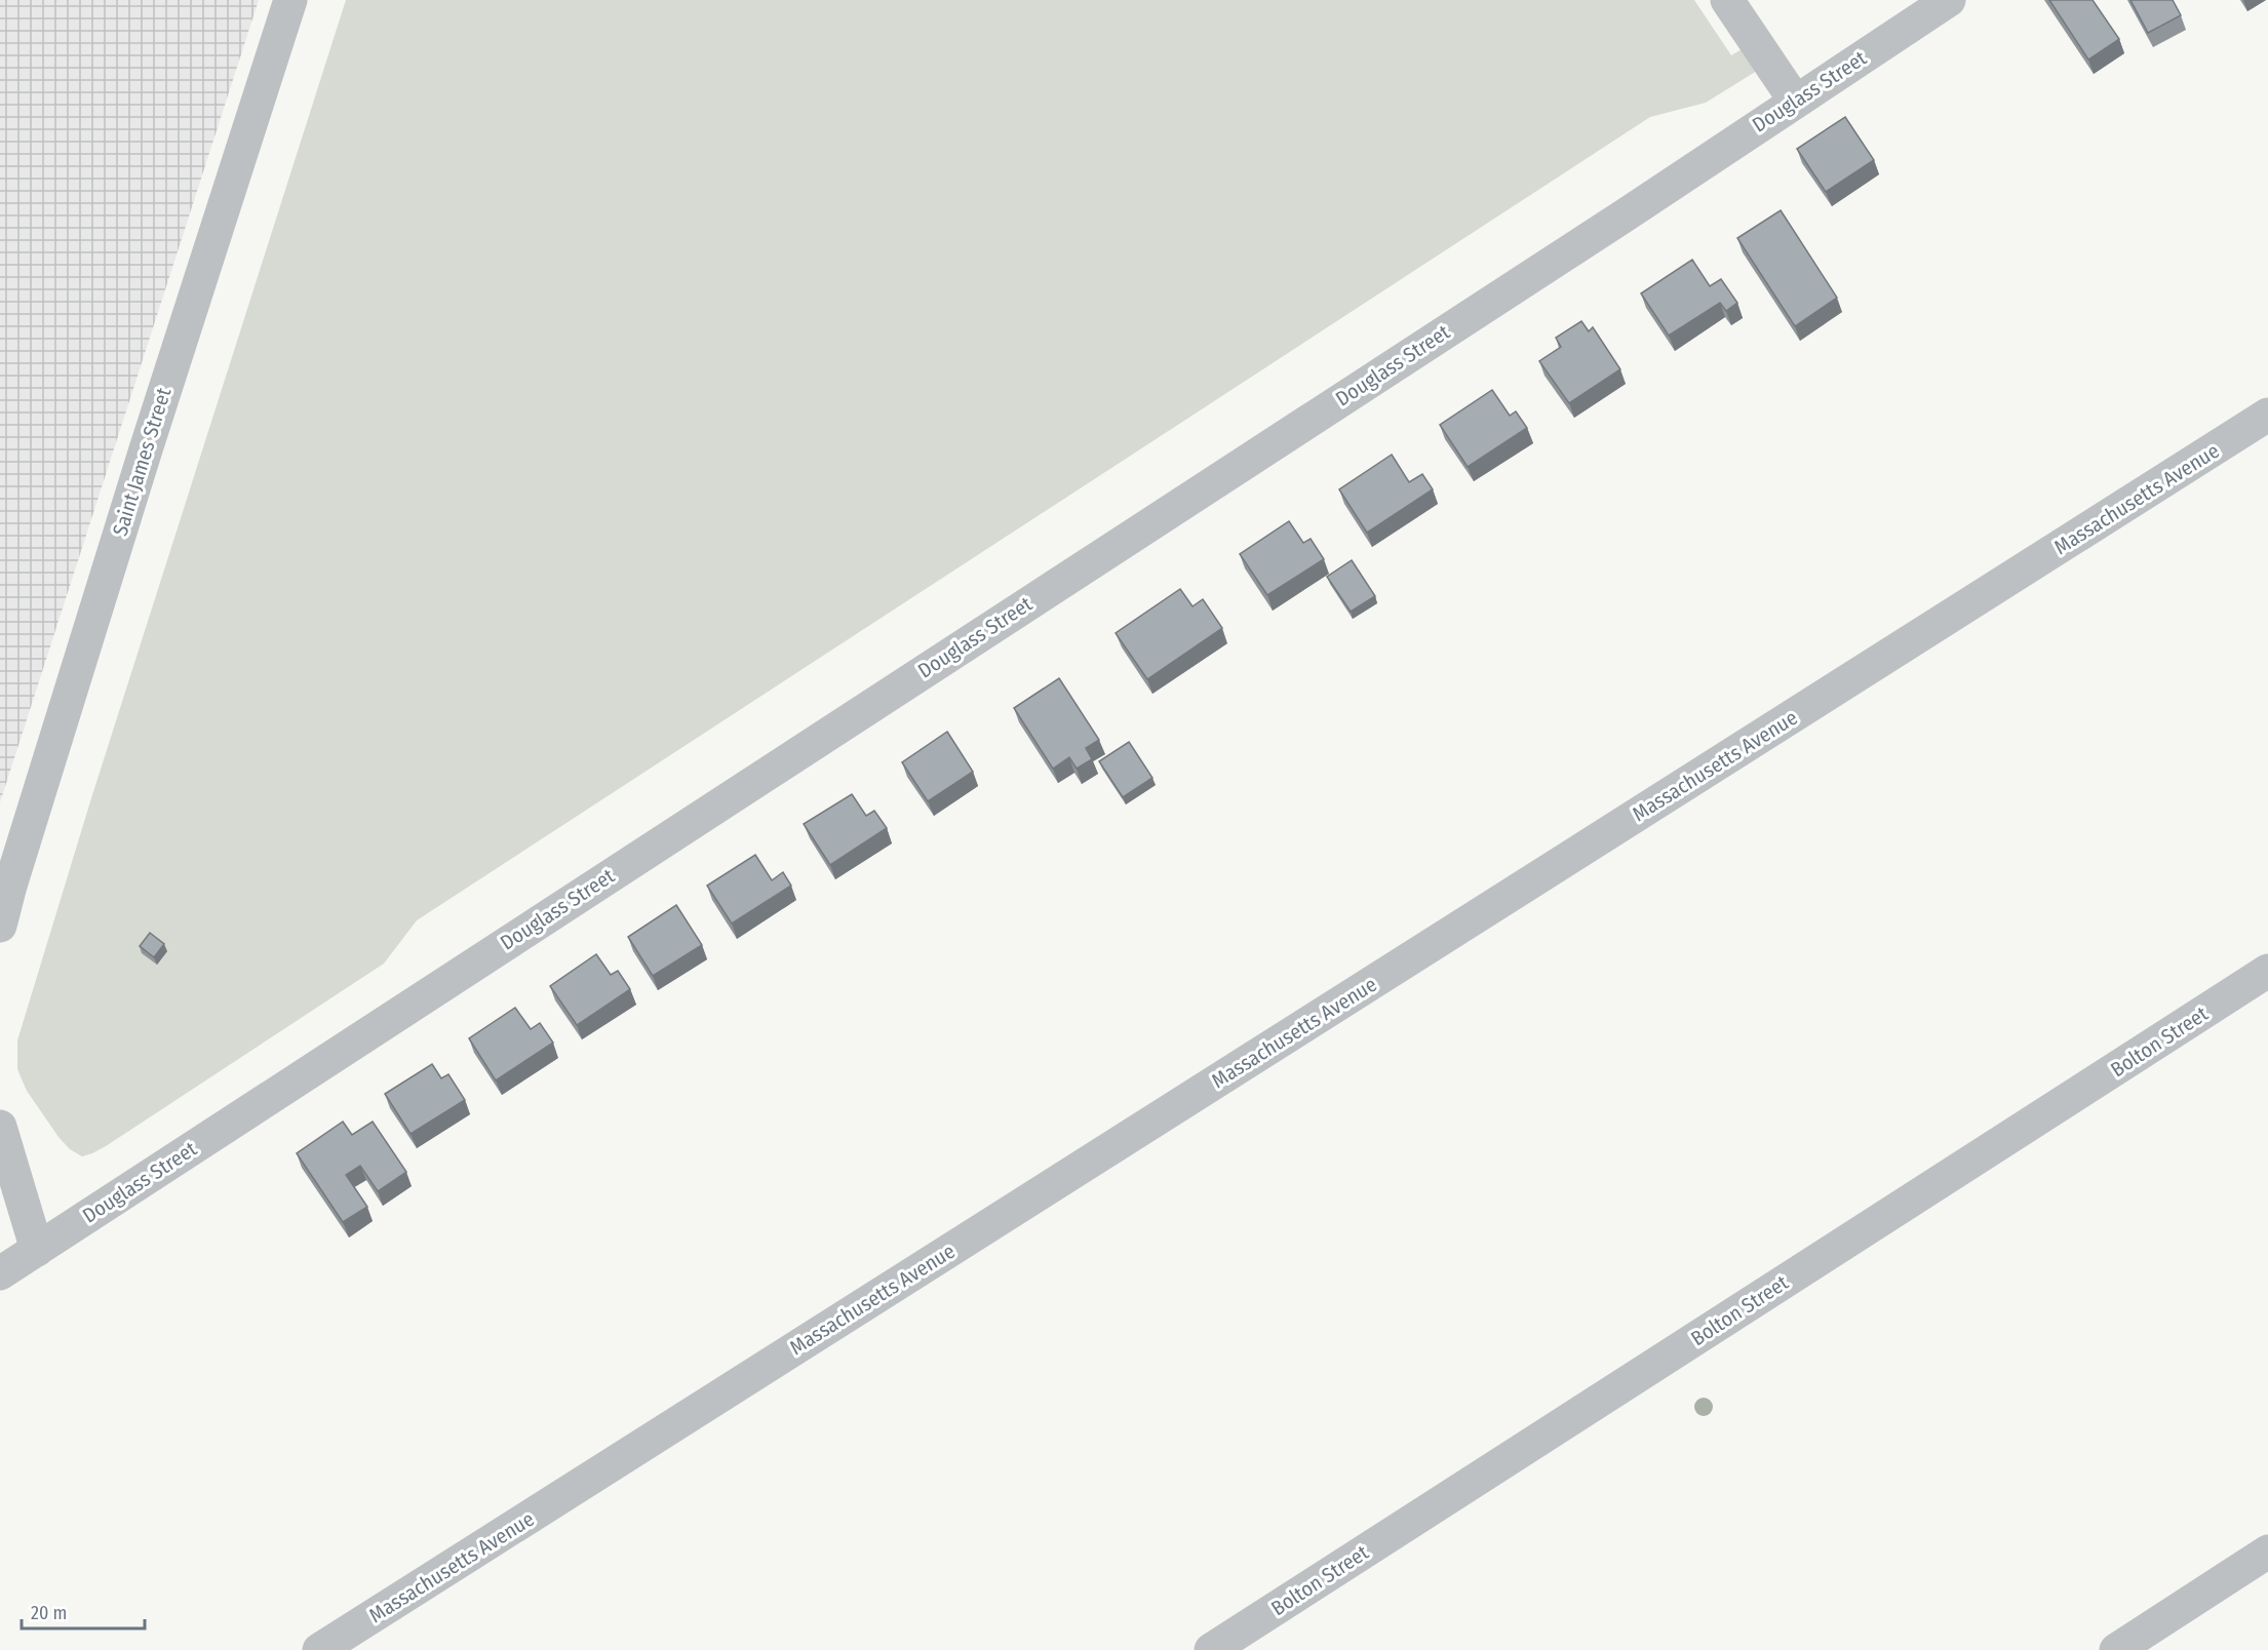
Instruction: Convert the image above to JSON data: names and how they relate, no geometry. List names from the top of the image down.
{
  "streets": {
    "street": [
      "Douglass Street",
      "Saint James Street",
      "Massachusetts Avenue",
      "Bolton Street"
    ]
  },
  "scale_bar": "20 m"
}
